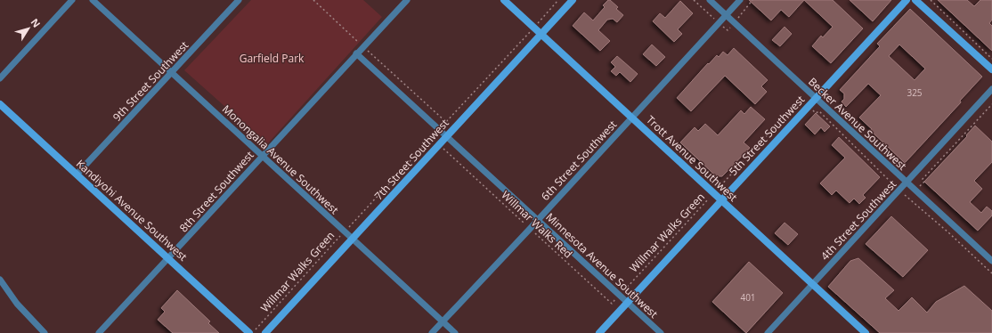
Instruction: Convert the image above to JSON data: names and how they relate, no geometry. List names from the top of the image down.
{
  "streets": {
    "street": [
      "9th Street Southwest",
      "Becker Avenue Southwest",
      "5th Street Southwest",
      "Trott Avenue Southwest",
      "Monongalia Avenue Southwest",
      "7th Street Southwest",
      "6th Street Southwest",
      "8th Street Southwest",
      "Kandiyohi Avenue Southwest",
      "4th Street Southwest",
      "Minnesota Avenue Southwest"
    ],
    "path": ["Willmar Walks Green"]
  },
  "crossings": [
    ["9th Street Southwest", "Monongalia Avenue Southwest"],
    ["9th Street Southwest", "Kandiyohi Avenue Southwest"],
    ["Becker Avenue Southwest", "5th Street Southwest"],
    ["Becker Avenue Southwest", "6th Street Southwest"],
    ["Becker Avenue Southwest", "4th Street Southwest"],
    ["5th Street Southwest", "Trott Avenue Southwest"],
    ["5th Street Southwest", "Minnesota Avenue Southwest"],
    ["Trott Avenue Southwest", "7th Street Southwest"],
    ["Trott Avenue Southwest", "6th Street Southwest"],
    ["Trott Avenue Southwest", "4th Street Southwest"],
    ["Monongalia Avenue Southwest", "7th Street Southwest"],
    ["Monongalia Avenue Southwest", "6th Street Southwest"],
    ["Monongalia Avenue Southwest", "8th Street Southwest"],
    ["Monongalia Avenue Southwest", "Willmar Walks Green"],
    ["7th Street Southwest", "Minnesota Avenue Southwest"],
    ["6th Street Southwest", "Minnesota Avenue Southwest"],
    ["8th Street Southwest", "Kandiyohi Avenue Southwest"],
    ["8th Street Southwest", "Minnesota Avenue Southwest"],
    ["Kandiyohi Avenue Southwest", "Willmar Walks Green"]
  ],
  "parks": ["Garfield Park"],
  "house_numbers": ["325", "401"],
  "north": "top right"
}
